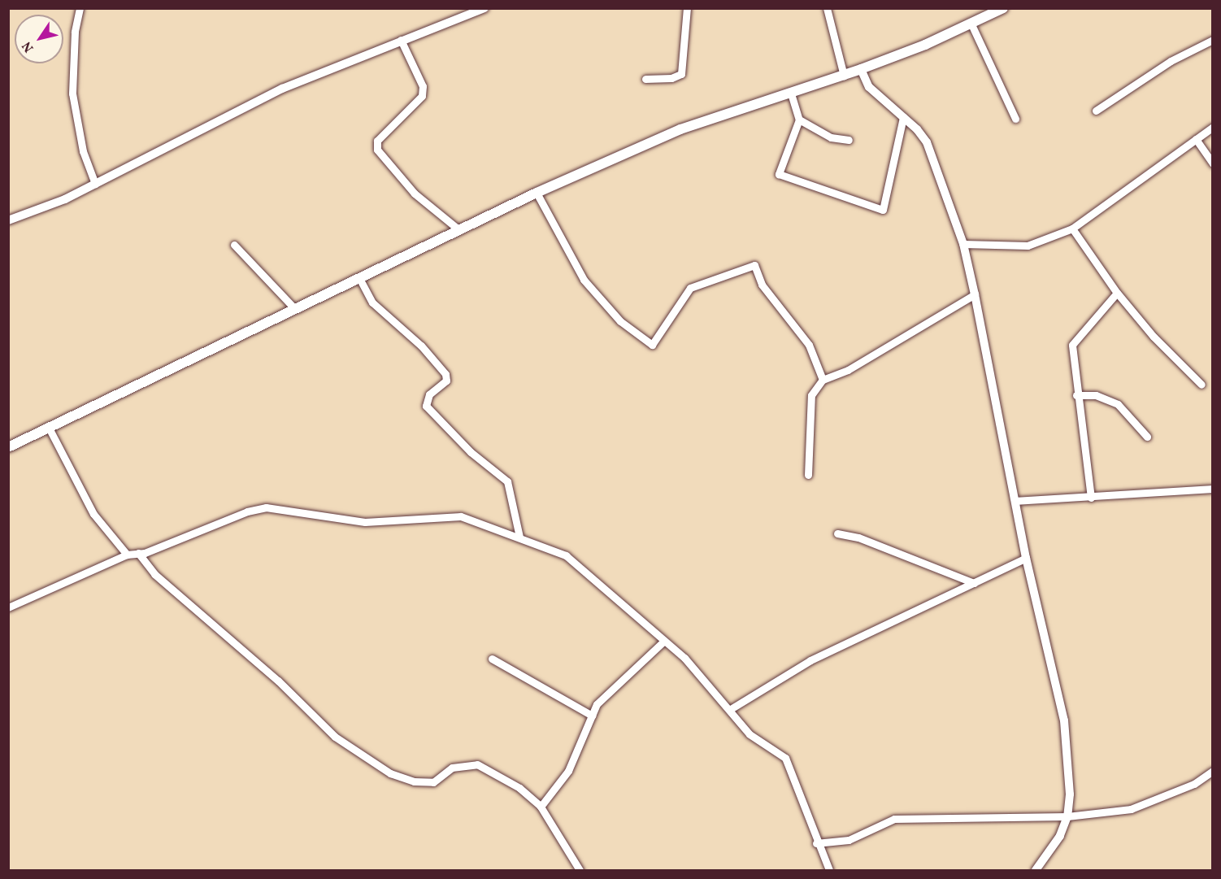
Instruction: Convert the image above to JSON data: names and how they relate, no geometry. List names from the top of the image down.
{
  "north": "bottom left"
}
